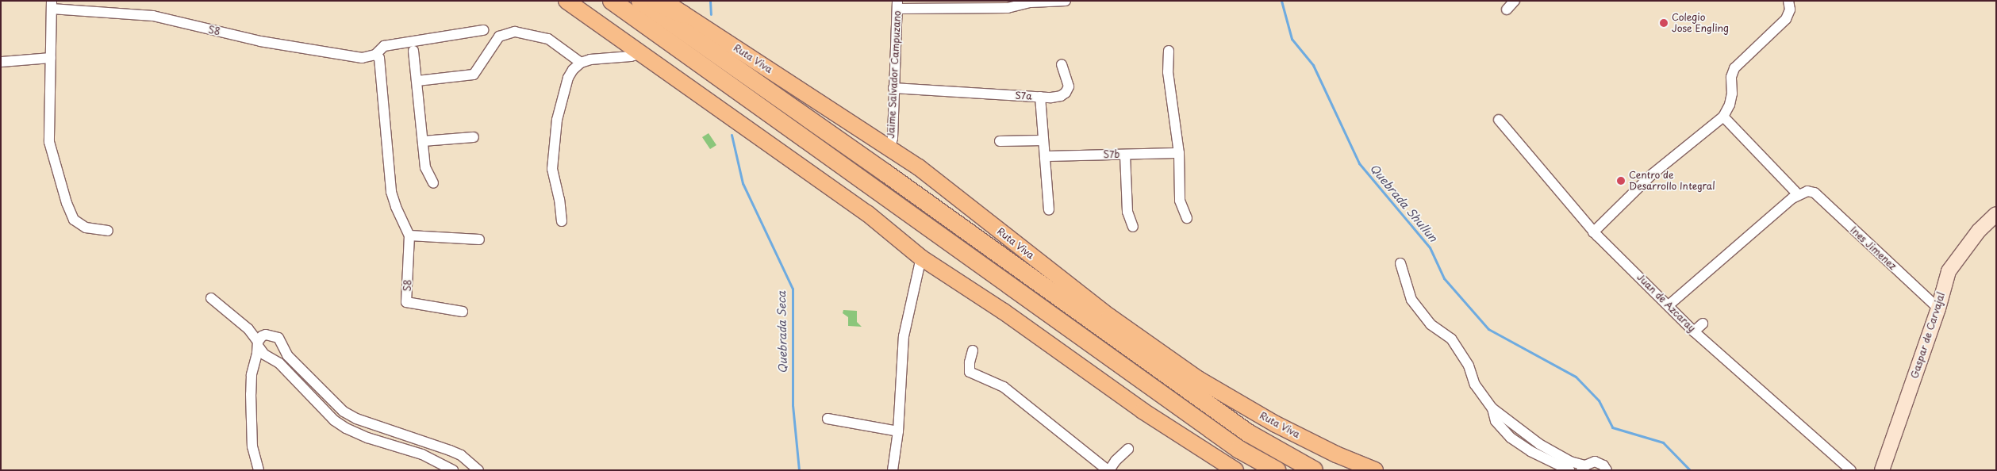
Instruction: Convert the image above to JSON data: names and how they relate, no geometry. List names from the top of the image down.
{
  "streets": {
    "highway": ["Ruta Viva"],
    "street": [
      "S8",
      "Jaime Salvador Campuzano",
      "S7a",
      "S7b",
      "Ines Jimenez",
      "Juan de Azcaray",
      "Gaspar de Carvajal"
    ]
  },
  "crossings": [
    ["Ruta Viva", "Jaime Salvador Campuzano"],
    ["Jaime Salvador Campuzano", "S7a"],
    ["S7a", "S7b"],
    ["Ines Jimenez", "Gaspar de Carvajal"]
  ],
  "water": ["Quebrada Shullun", "Quebrada Seca"],
  "places": ["Colegio Jose Engling", "Centro de Desarrollo Integral"]
}
